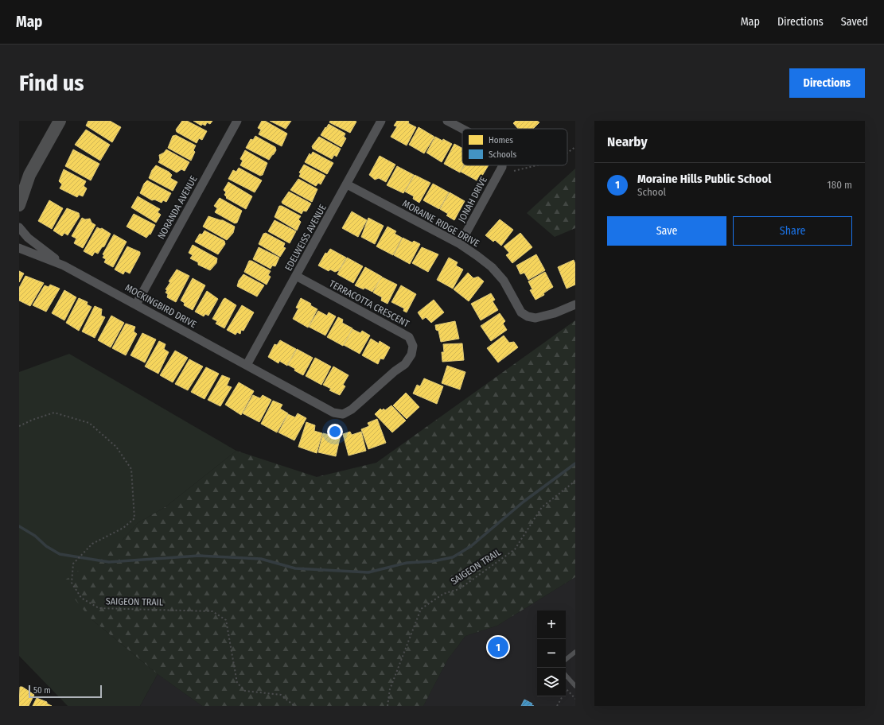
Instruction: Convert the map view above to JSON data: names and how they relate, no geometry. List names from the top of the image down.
{
  "streets": {
    "street": [
      "JONAH DRIVE",
      "NORANDA AVENUE",
      "MORAINE RIDGE DRIVE",
      "EDELWEISS AVENUE",
      "TERRACOTTA CRESCENT",
      "MOCKINGBIRD DRIVE"
    ],
    "path": ["SAIGEON TRAIL"]
  },
  "crossings": [
    ["JONAH DRIVE", "MORAINE RIDGE DRIVE"],
    ["NORANDA AVENUE", "MOCKINGBIRD DRIVE"],
    ["MORAINE RIDGE DRIVE", "EDELWEISS AVENUE"],
    ["EDELWEISS AVENUE", "TERRACOTTA CRESCENT"],
    ["EDELWEISS AVENUE", "MOCKINGBIRD DRIVE"],
    ["TERRACOTTA CRESCENT", "MOCKINGBIRD DRIVE"]
  ],
  "legend": ["Homes", "Schools"],
  "scale_bar": "50 m",
  "page": {
    "header": "Map",
    "nav": ["Map", "Directions", "Saved"],
    "buttons": [
      "Directions",
      ["Save", "Share"]
    ],
    "title": "Find us",
    "heading": "Nearby",
    "list": [
      {
        "mark": "1",
        "name": "Moraine Hills Public School",
        "note": "School",
        "value": "180 m"
      }
    ],
    "map_buttons": ["+", "−"],
    "pins": "1",
    "scale": "50 m"
  }
}
